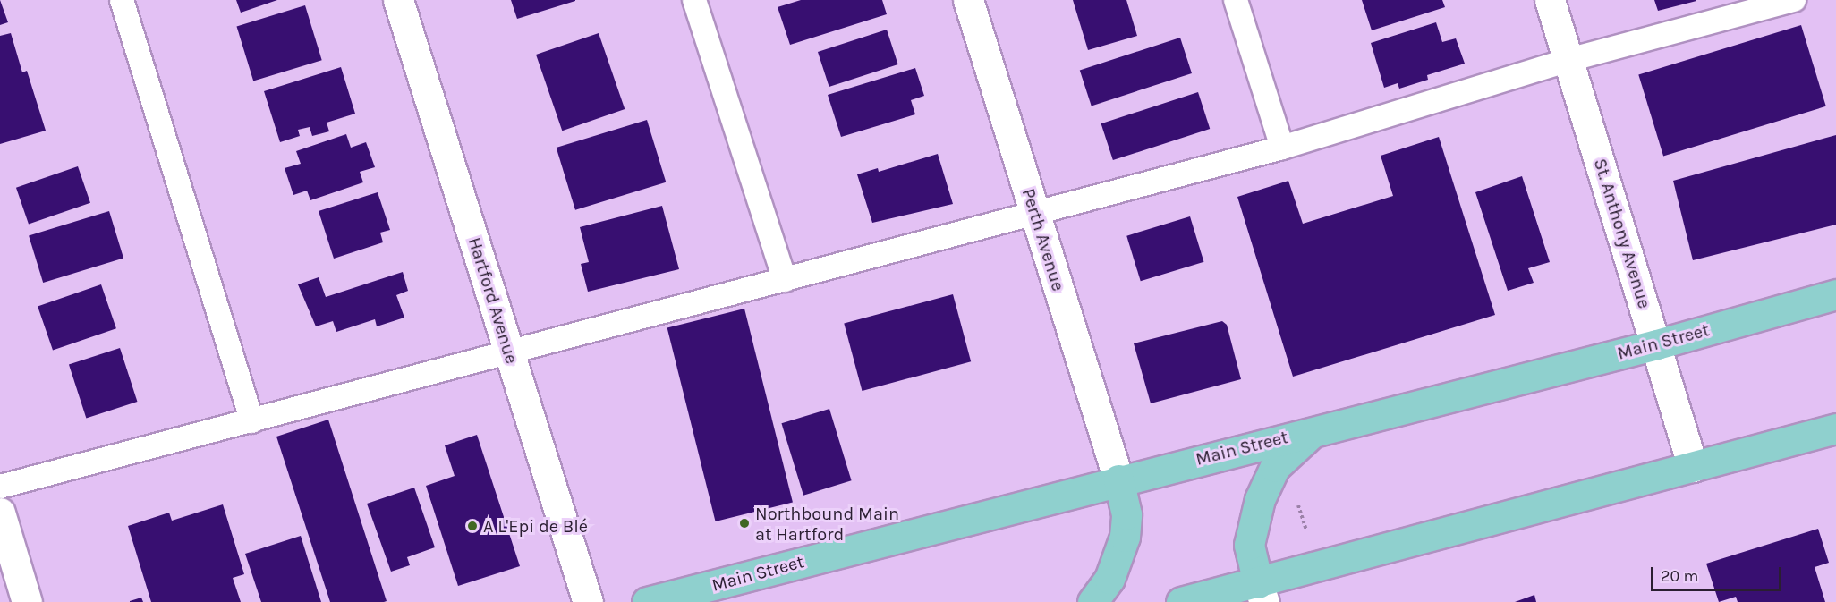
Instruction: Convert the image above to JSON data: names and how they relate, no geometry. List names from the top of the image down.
{
  "streets": {
    "main road": ["Main Street"],
    "street": ["St. Anthony Avenue", "Perth Avenue", "Hartford Avenue"]
  },
  "crossings": [
    ["St. Anthony Avenue", "Main Street"],
    ["Perth Avenue", "Main Street"]
  ],
  "places": ["Northbound Main at Hartford", "A L'Epi de Blé"],
  "scale_bar": "20 m"
}
